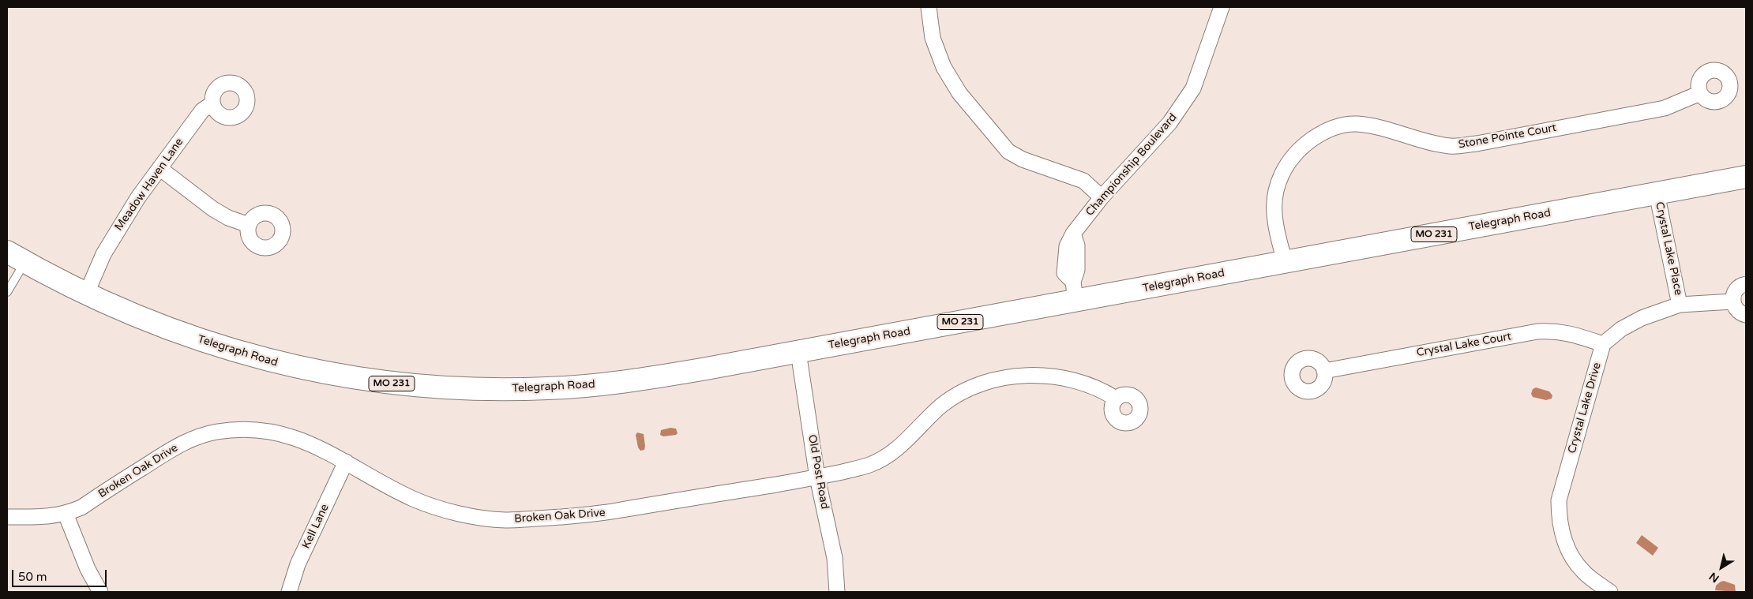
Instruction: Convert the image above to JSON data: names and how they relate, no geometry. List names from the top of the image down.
{
  "streets": {
    "main road": ["Telegraph Road", "MO 231"],
    "street": [
      "Stone Pointe Court",
      "Championship Boulevard",
      "Meadow Haven Lane",
      "Crystal Lake Place",
      "Crystal Lake Court",
      "Crystal Lake Drive",
      "Broken Oak Drive",
      "Old Post Road",
      "Kell Lane"
    ]
  },
  "crossings": [
    ["Stone Pointe Court", "Telegraph Road"],
    ["Championship Boulevard", "Telegraph Road"],
    ["Meadow Haven Lane", "Telegraph Road"],
    ["Telegraph Road", "Crystal Lake Place"],
    ["Telegraph Road", "Old Post Road"],
    ["Crystal Lake Court", "Crystal Lake Drive"],
    ["Broken Oak Drive", "Old Post Road"],
    ["Broken Oak Drive", "Kell Lane"]
  ],
  "scale_bar": "50 m",
  "north": "bottom left"
}
